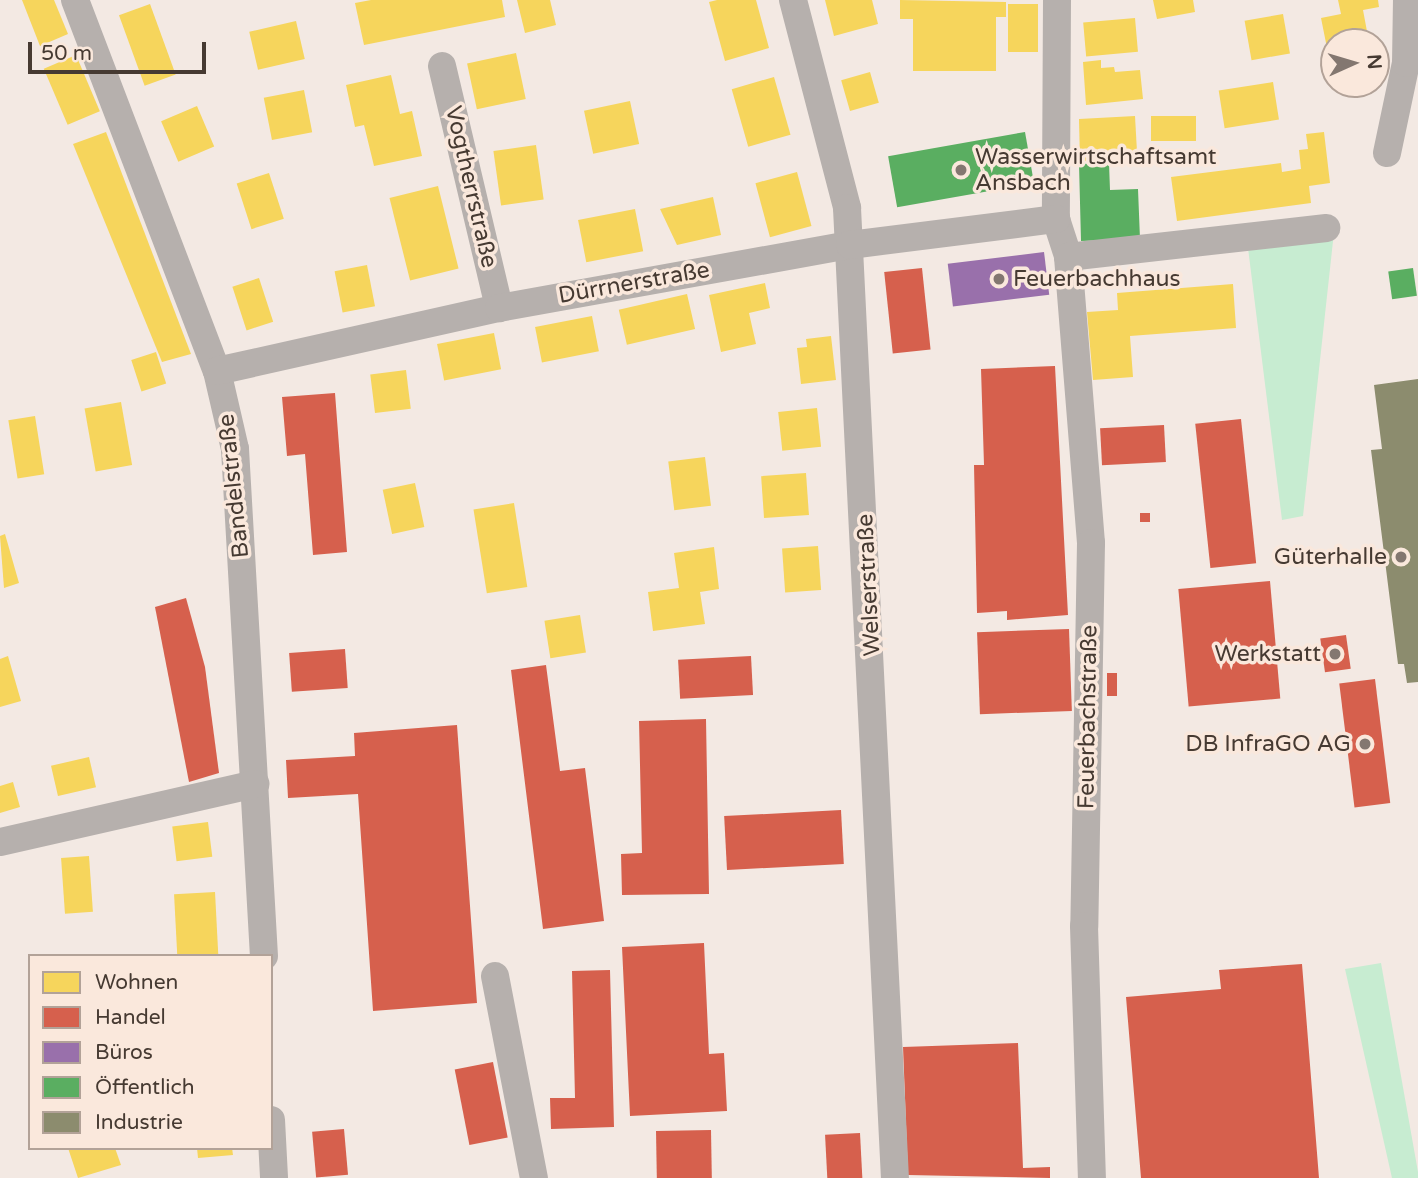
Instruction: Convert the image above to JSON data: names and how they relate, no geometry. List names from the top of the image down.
{
  "streets": {
    "street": [
      "Vogtherrstraße",
      "Dürrnerstraße",
      "Bandelstraße",
      "Welserstraße",
      "Feuerbachstraße"
    ]
  },
  "crossings": [
    ["Vogtherrstraße", "Dürrnerstraße"],
    ["Dürrnerstraße", "Bandelstraße"],
    ["Dürrnerstraße", "Welserstraße"],
    ["Dürrnerstraße", "Feuerbachstraße"]
  ],
  "places": [
    "Wasserwirtschaftsamt Ansbach",
    "Feuerbachhaus",
    "Güterhalle",
    "Werkstatt",
    "DB InfraGO AG"
  ],
  "legend": [
    "Wohnen",
    "Handel",
    "Büros",
    "Öffentlich",
    "Industrie"
  ],
  "scale_bar": "50 m",
  "north": "right"
}
